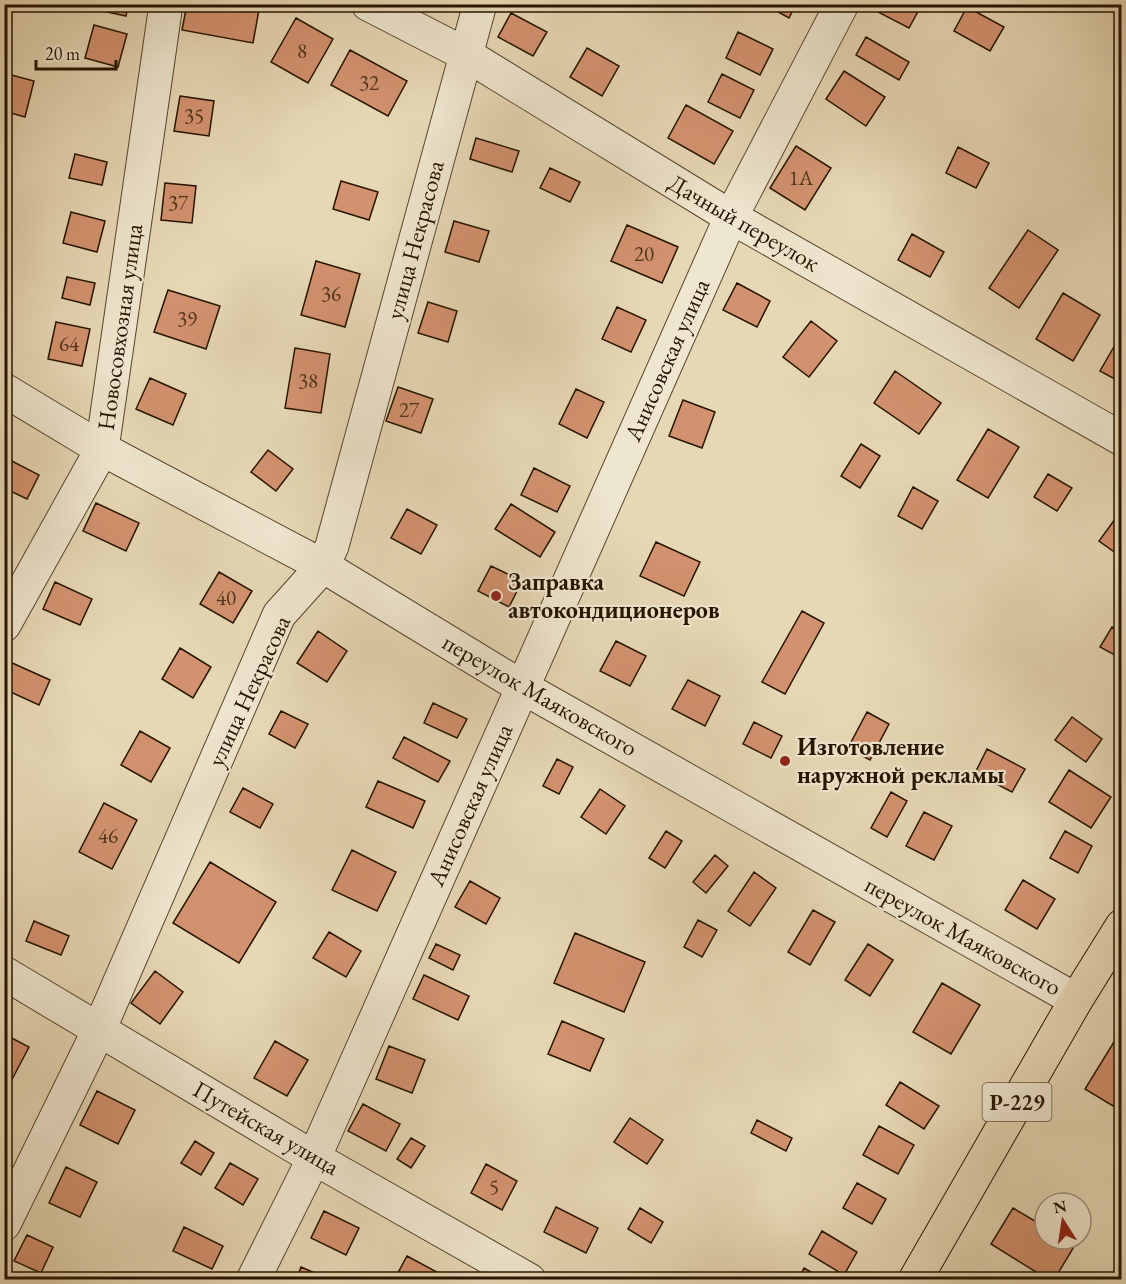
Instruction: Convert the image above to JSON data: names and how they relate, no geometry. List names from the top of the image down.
{
  "streets": {
    "main road": ["Р-229"],
    "street": [
      "Дачный переулок",
      "улица Некрасова",
      "Новосовхозная улица",
      "Анисовская улица",
      "переулок Маяковского",
      "Путейская улица"
    ]
  },
  "crossings": [
    ["Дачный переулок", "улица Некрасова"],
    ["Дачный переулок", "Анисовская улица"],
    ["улица Некрасова", "переулок Маяковского"],
    ["улица Некрасова", "Путейская улица"],
    ["Новосовхозная улица", "переулок Маяковского"],
    ["Анисовская улица", "переулок Маяковского"],
    ["Анисовская улица", "Путейская улица"],
    ["переулок Маяковского", "Р-229"]
  ],
  "places": ["Заправка автокондиционеров", "Изготовление наружной рекламы"],
  "house_numbers": [
    "8",
    "32",
    "35",
    "1А",
    "37",
    "20",
    "36",
    "39",
    "64",
    "38",
    "27",
    "40",
    "46",
    "5"
  ],
  "scale_bar": "20 m",
  "north": "top"
}
